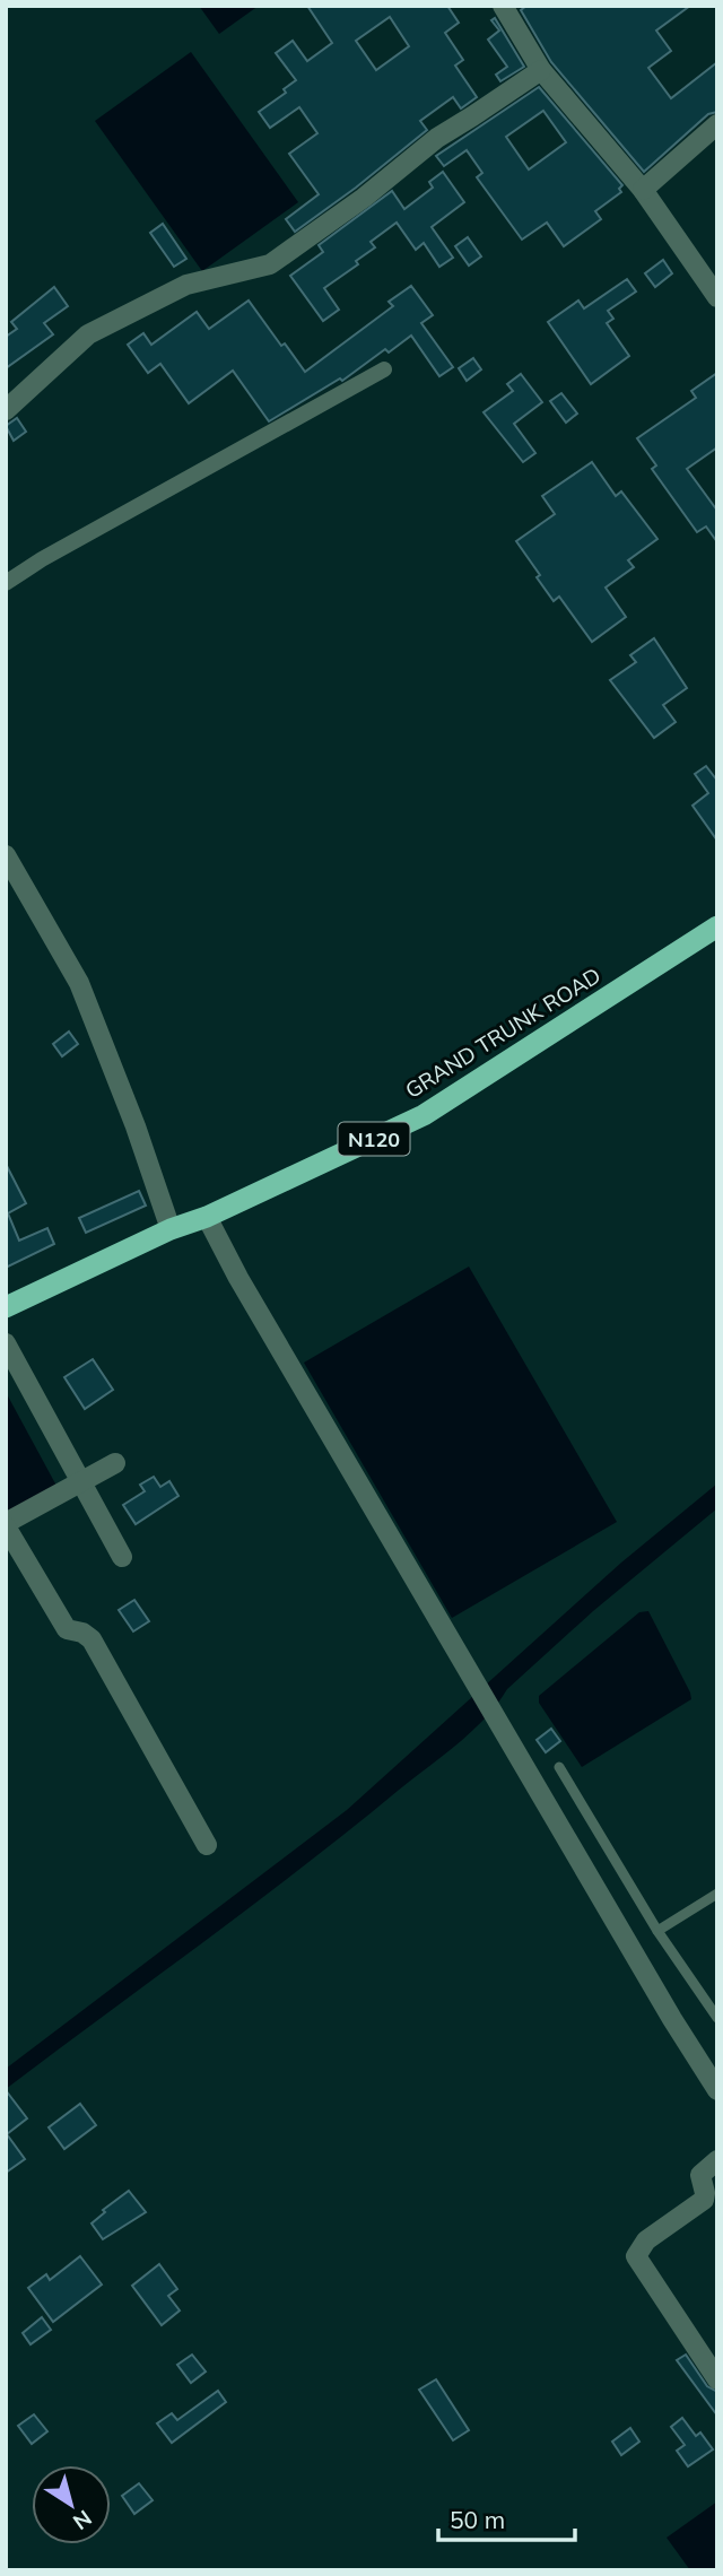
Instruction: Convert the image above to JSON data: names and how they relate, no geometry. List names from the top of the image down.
{
  "streets": {
    "highway": ["GRAND TRUNK ROAD", "N120"]
  },
  "scale_bar": "50 m",
  "north": "bottom right"
}
